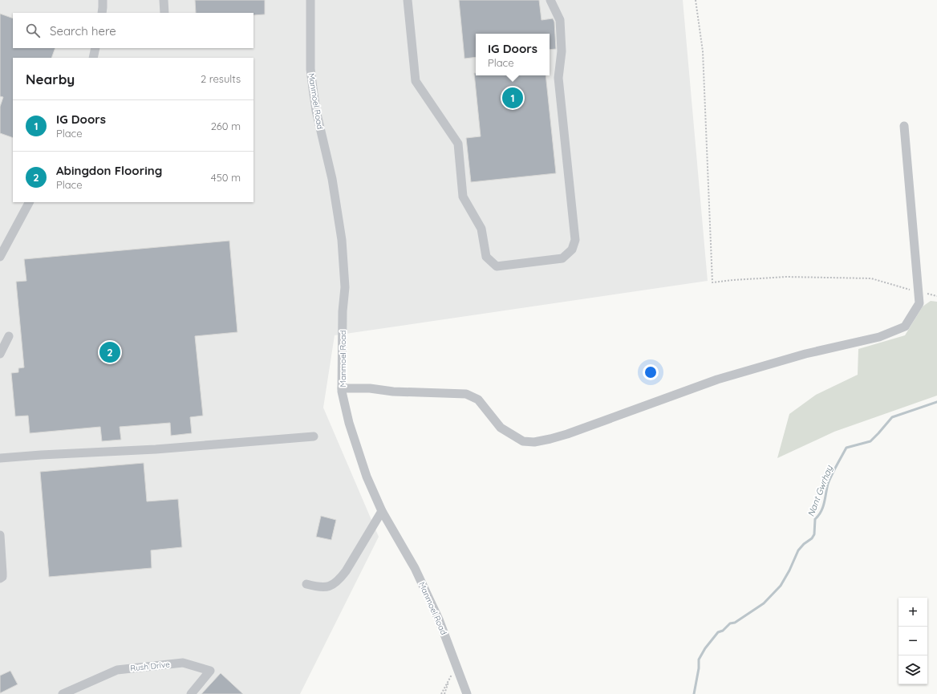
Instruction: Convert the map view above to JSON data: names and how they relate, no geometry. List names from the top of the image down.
{
  "streets": {
    "street": ["Manmoel Road", "Rush Drive"]
  },
  "water": ["Nant Gwrhay"],
  "page": {
    "search": "Search here",
    "popup": ["IG Doors", "Place"],
    "heading": ["Nearby", "2 results"],
    "pins": ["1", "2"],
    "list": [
      {
        "mark": "1",
        "name": "IG Doors",
        "note": "Place",
        "value": "260 m"
      },
      {
        "mark": "2",
        "name": "Abingdon Flooring",
        "note": "Place",
        "value": "450 m"
      }
    ],
    "map_buttons": ["+", "−"]
  }
}
